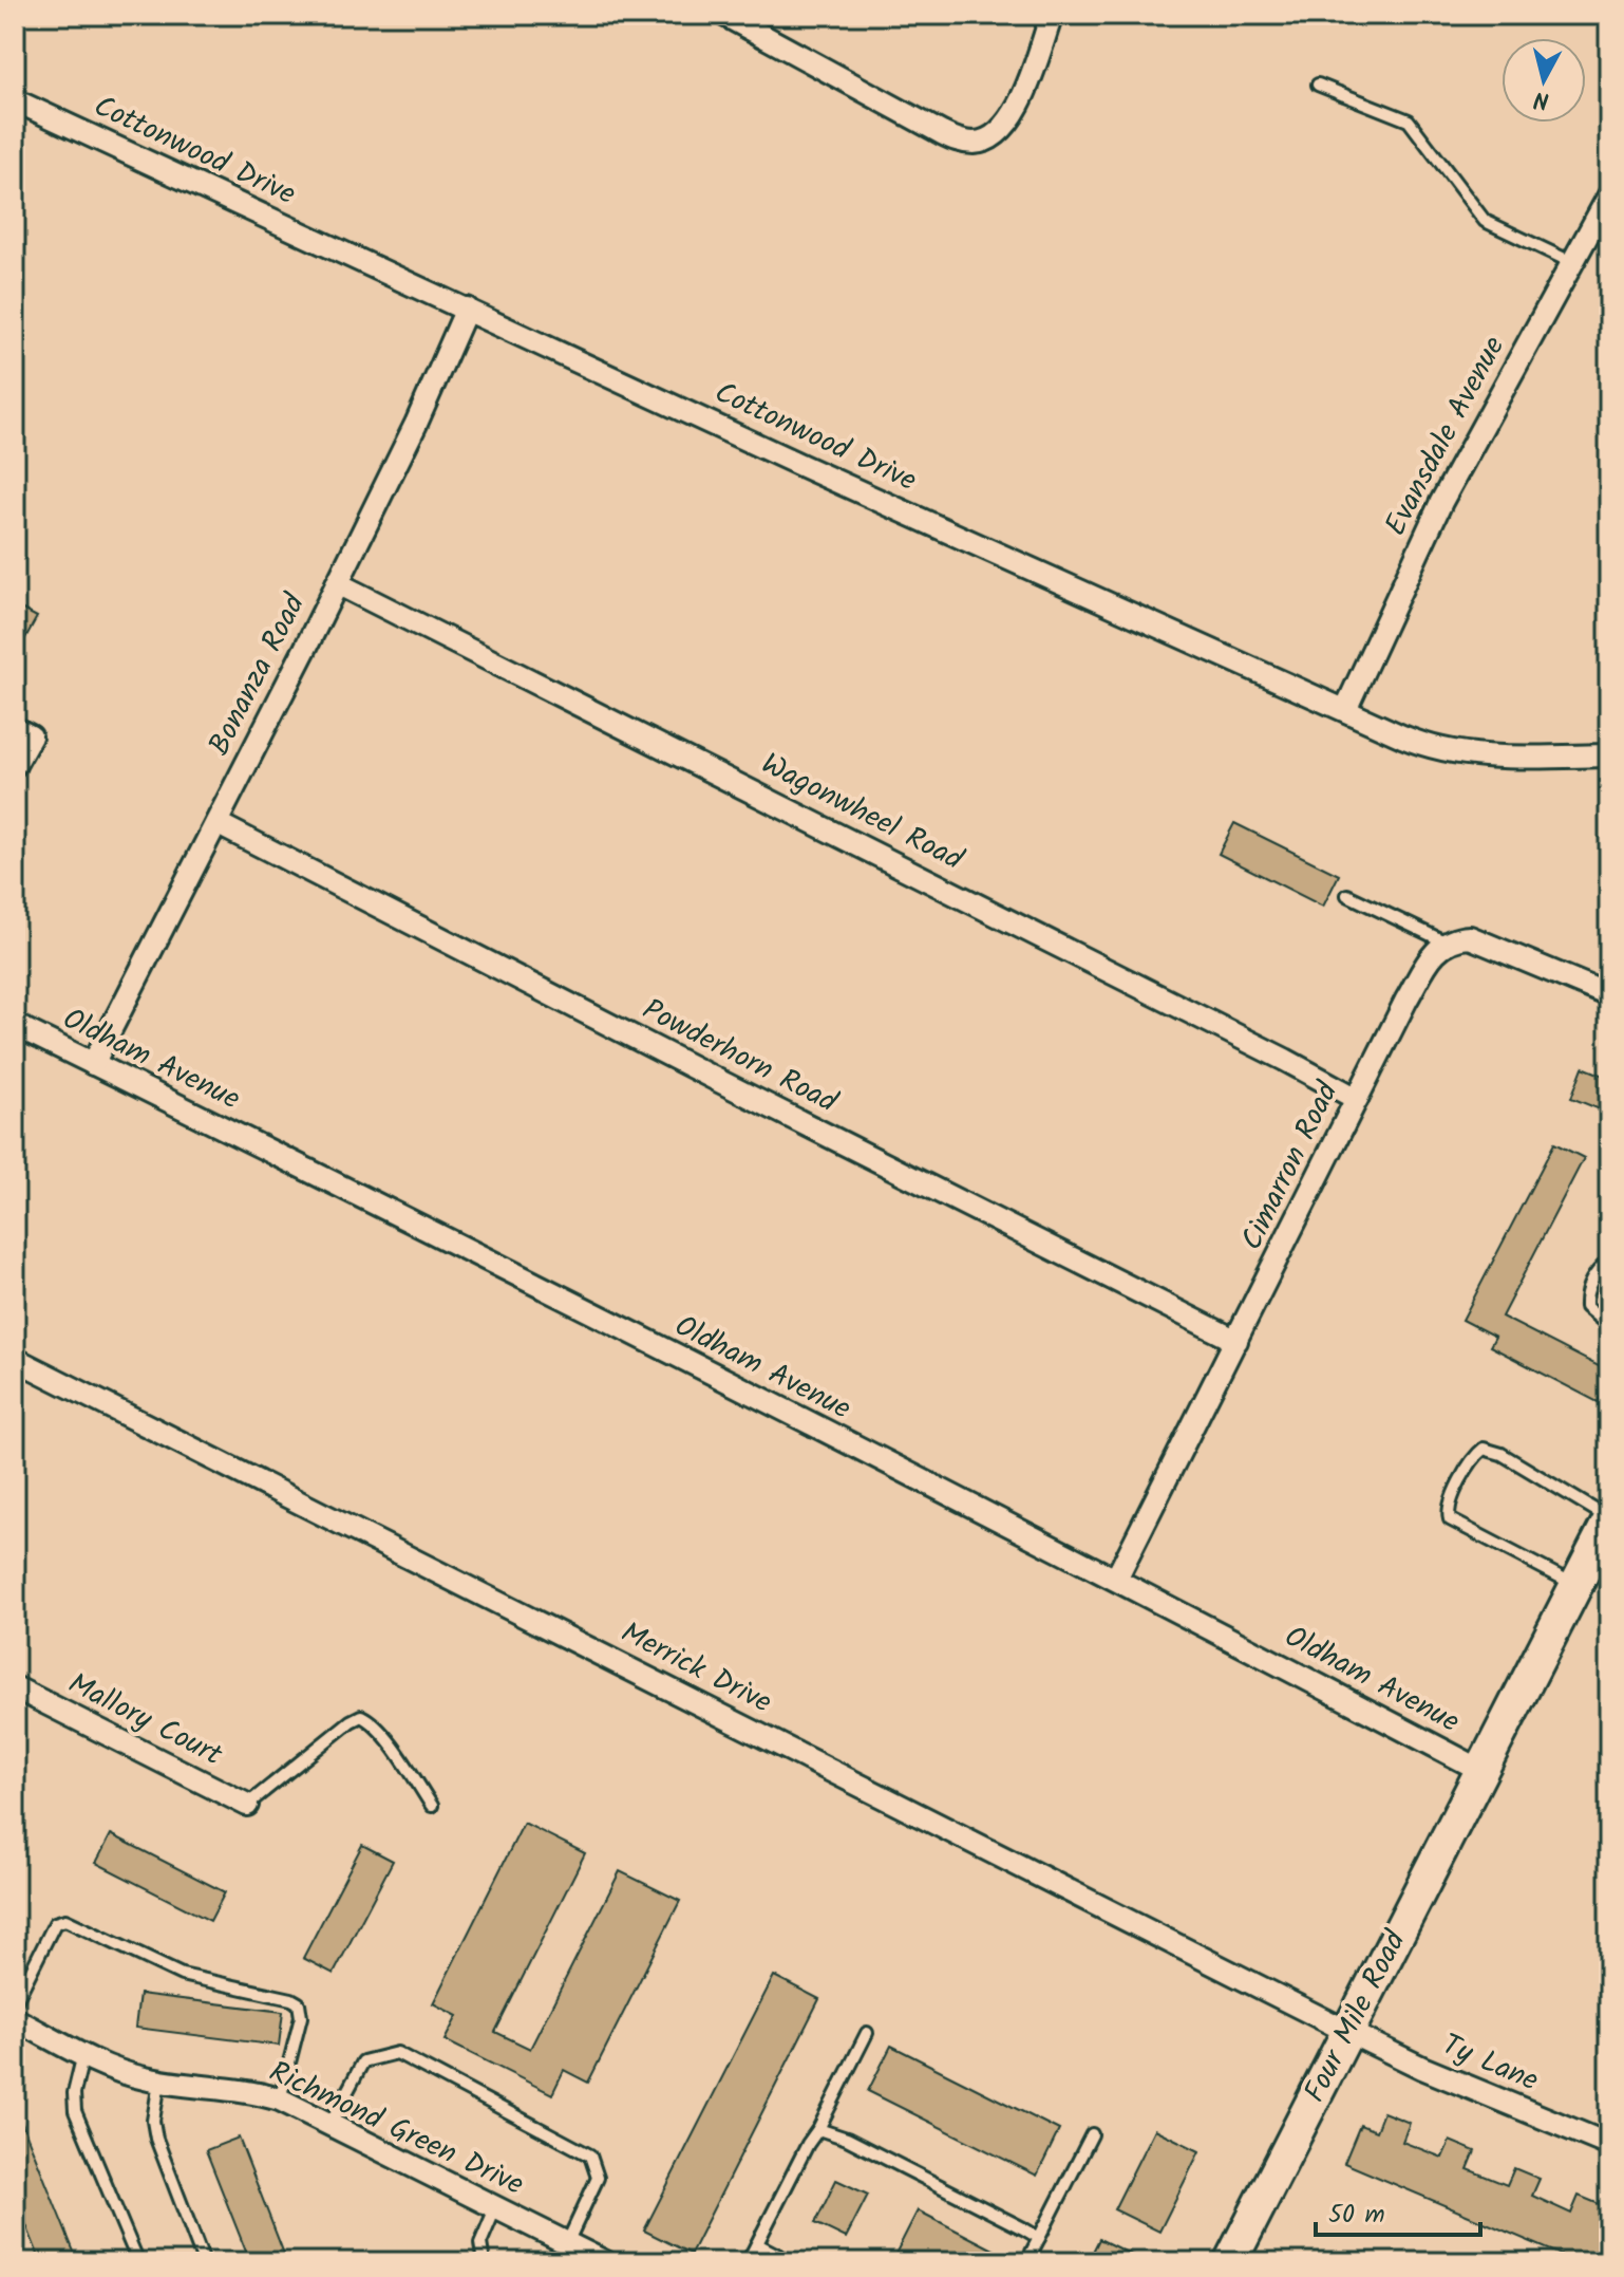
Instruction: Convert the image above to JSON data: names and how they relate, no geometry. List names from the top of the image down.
{
  "streets": {
    "street": [
      "Cottonwood Drive",
      "Evansdale Avenue",
      "Bonanza Road",
      "Wagonwheel Road",
      "Powderhorn Road",
      "Oldham Avenue",
      "Cimarron Road",
      "Merrick Drive",
      "Mallory Court",
      "Four Mile Road",
      "Ty Lane",
      "Richmond Green Drive"
    ]
  },
  "crossings": [
    ["Cottonwood Drive", "Evansdale Avenue"],
    ["Cottonwood Drive", "Bonanza Road"],
    ["Bonanza Road", "Wagonwheel Road"],
    ["Bonanza Road", "Powderhorn Road"],
    ["Bonanza Road", "Oldham Avenue"],
    ["Wagonwheel Road", "Cimarron Road"],
    ["Powderhorn Road", "Cimarron Road"],
    ["Oldham Avenue", "Cimarron Road"],
    ["Oldham Avenue", "Four Mile Road"],
    ["Merrick Drive", "Four Mile Road"],
    ["Merrick Drive", "Ty Lane"],
    ["Four Mile Road", "Ty Lane"]
  ],
  "scale_bar": "50 m",
  "north": "bottom"
}
